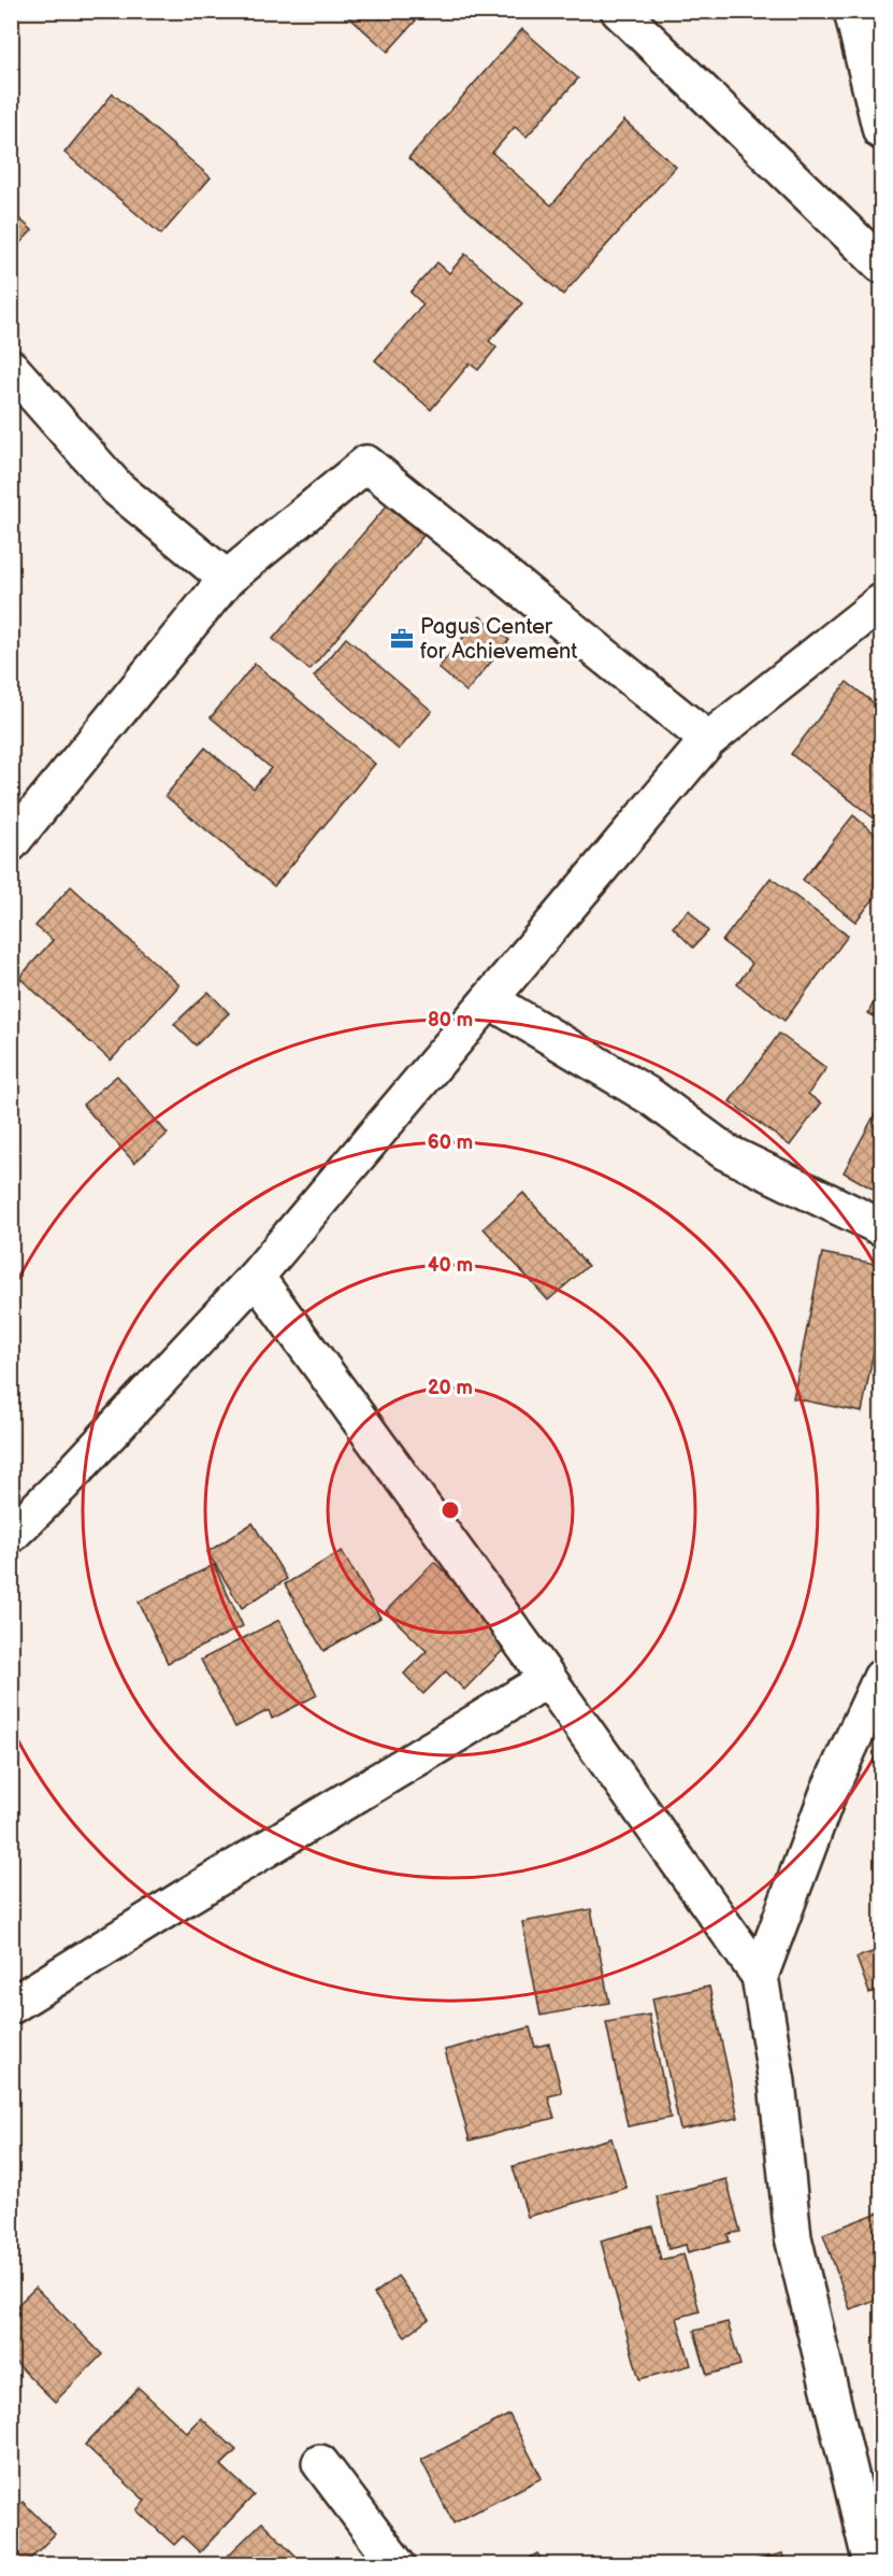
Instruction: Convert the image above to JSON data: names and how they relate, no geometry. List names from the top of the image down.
{
  "places": {
    "office": ["Pagus Center for Achievement"]
  },
  "rings": [
    "80 m",
    "60 m",
    "40 m",
    "20 m"
  ]
}
